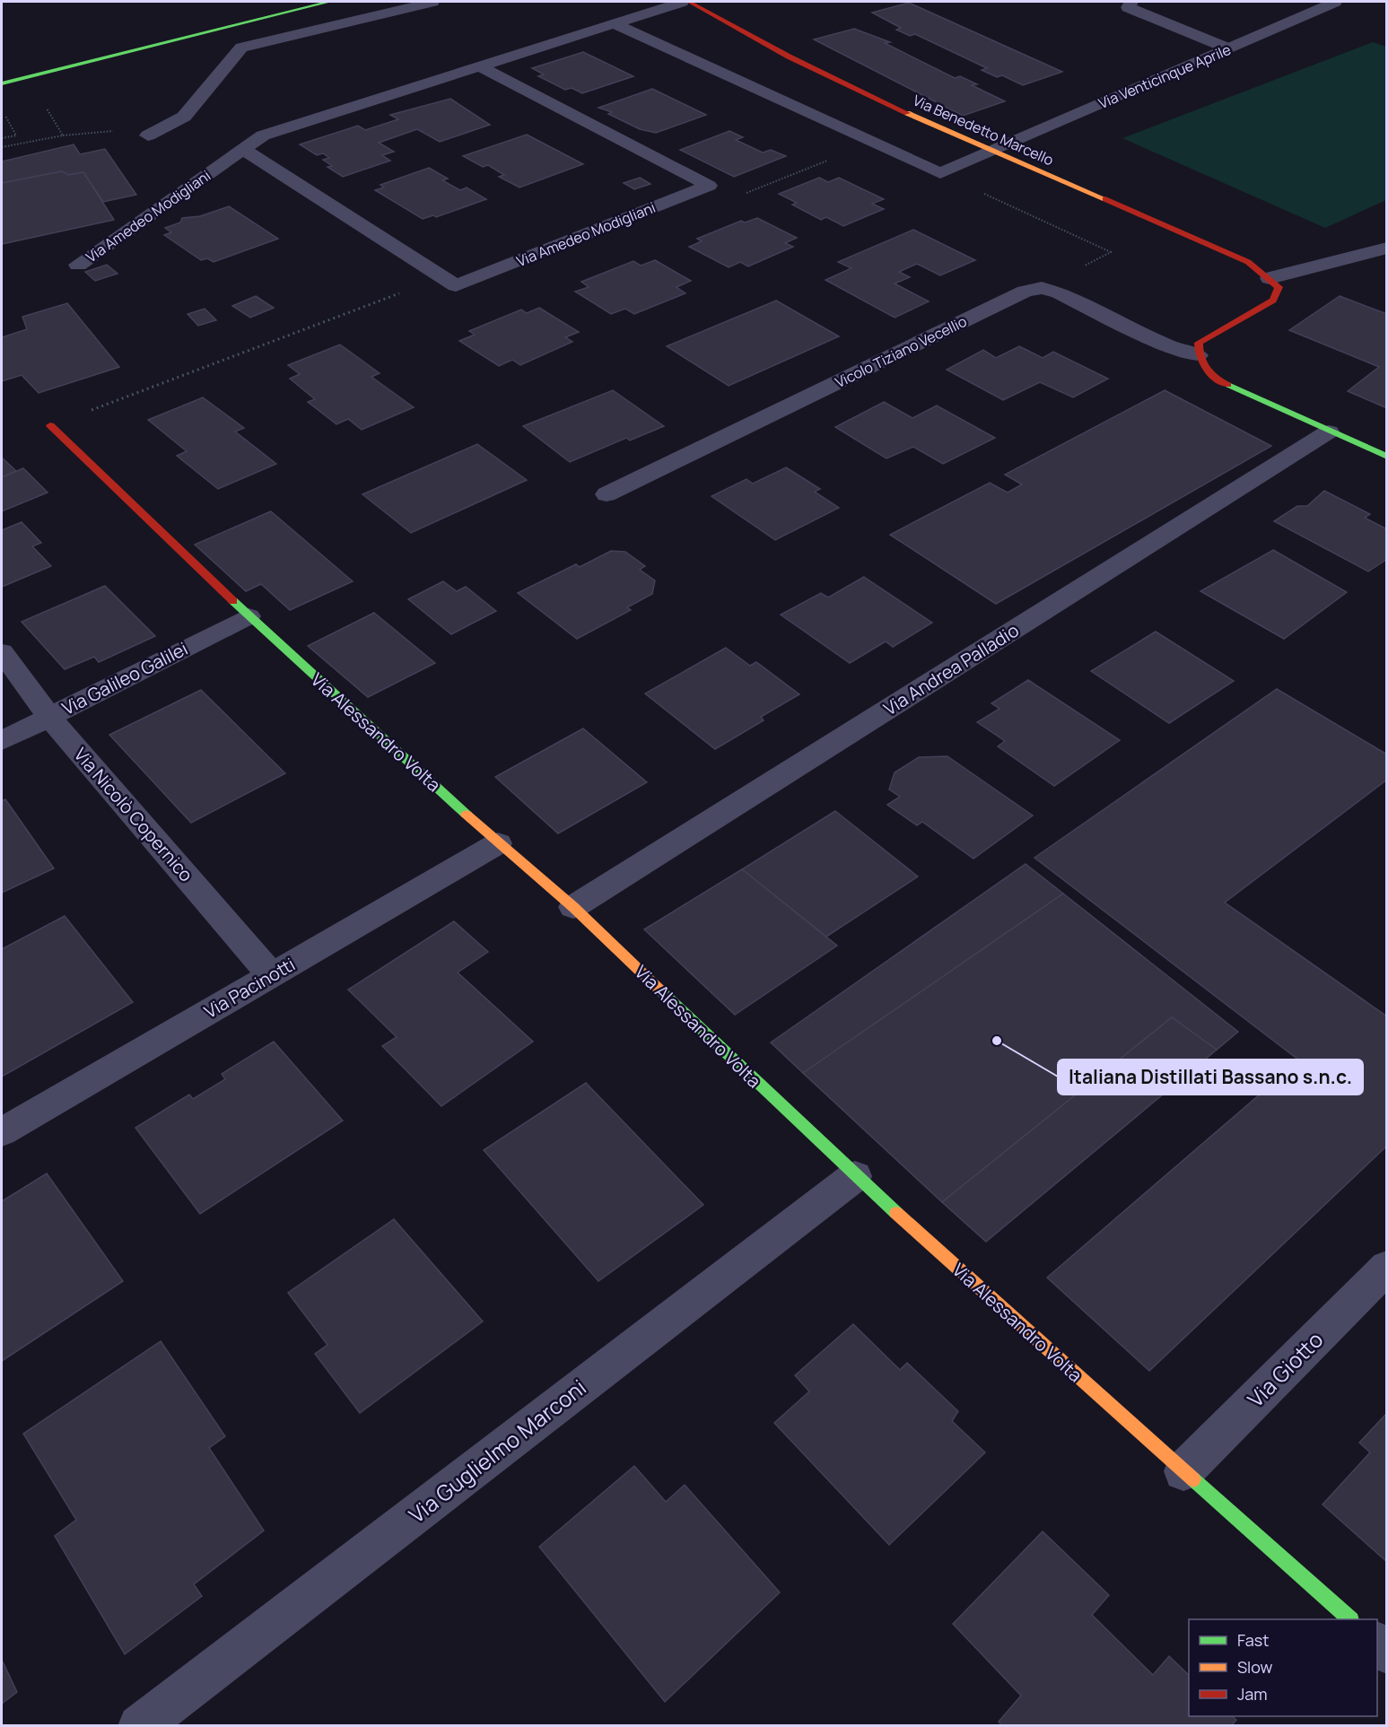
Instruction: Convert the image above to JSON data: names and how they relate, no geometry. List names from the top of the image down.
{
  "streets": {
    "main road": ["Via Benedetto Marcello", "Via Alessandro Volta"],
    "street": [
      "Via Venticinque Aprile",
      "Via Amedeo Modigliani",
      "Vicolo Tiziano Vecellio",
      "Via Andrea Palladio",
      "Via Galileo Galilei",
      "Via Nicolò Copernico",
      "Via Pacinotti",
      "Via Giotto",
      "Via Guglielmo Marconi"
    ]
  },
  "crossings": [
    ["Via Venticinque Aprile", "Via Benedetto Marcello"],
    ["Via Andrea Palladio", "Via Alessandro Volta"],
    ["Via Galileo Galilei", "Via Alessandro Volta"],
    ["Via Galileo Galilei", "Via Nicolò Copernico"],
    ["Via Alessandro Volta", "Via Pacinotti"],
    ["Via Alessandro Volta", "Via Giotto"],
    ["Via Alessandro Volta", "Via Guglielmo Marconi"],
    ["Via Nicolò Copernico", "Via Pacinotti"]
  ],
  "places": ["Italiana Distillati Bassano s.n.c."],
  "legend": ["Fast", "Slow", "Jam"]
}
